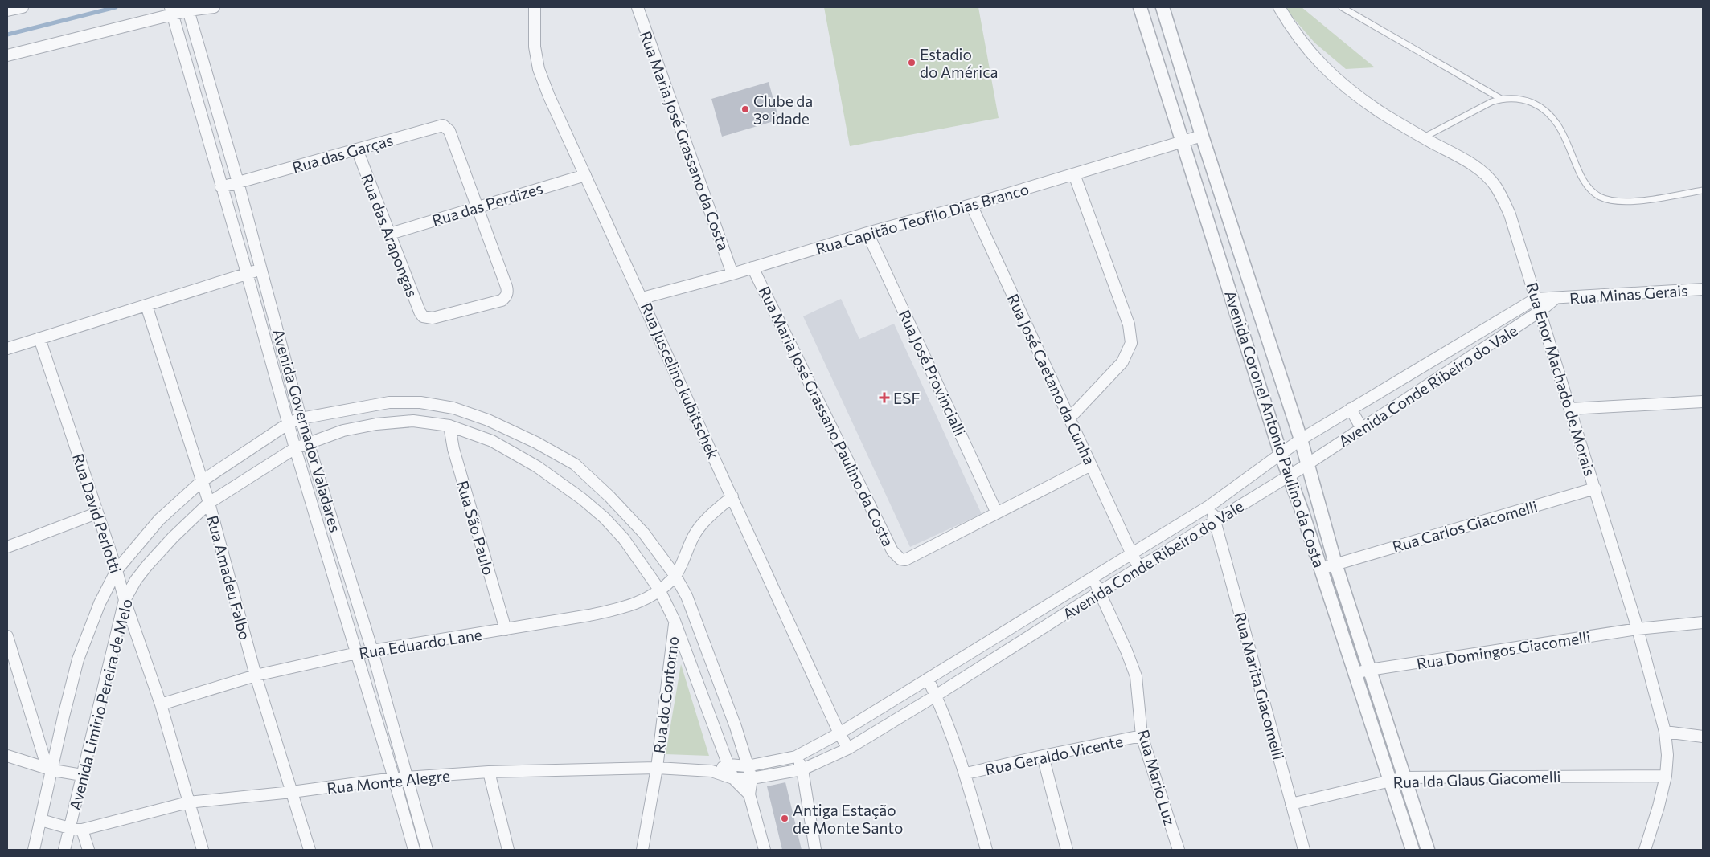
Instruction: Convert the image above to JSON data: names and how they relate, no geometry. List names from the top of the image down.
{
  "streets": {
    "street": [
      "Rua Maria José Grassano da Costa",
      "Rua das Garças",
      "Rua das Perdizes",
      "Rua Capitão Teofilo Dias Branco",
      "Rua das Arapongas",
      "Rua Minas Gerais",
      "Rua José Provincialli",
      "Rua José Caetano da Cunha",
      "Rua Enor Machado de Morais",
      "Rua Juscelino kubitschek",
      "Avenida Conde Ribeiro do Vale",
      "Rua Maria José Grassano Paulino da Costa",
      "Avenida Coronel Antonio Paulino da Costa",
      "Avenida Governador Valadares",
      "Rua David Perlotti",
      "Rua Carlos Giacomelli",
      "Rua São Paulo",
      "Rua Amadeu Falbo",
      "Rua Eduardo Lane",
      "Rua Domingos Giacomelli",
      "Rua Marita Giacomelli",
      "Rua do Contorno",
      "Avenida Limirio Pereira de Melo",
      "Rua Geraldo Vicente",
      "Rua Mario Luz",
      "Rua Ida Glaus Giacomelli",
      "Rua Monte Alegre"
    ]
  },
  "crossings": [
    ["Rua Maria José Grassano da Costa", "Rua Capitão Teofilo Dias Branco"],
    ["Rua das Garças", "Rua das Perdizes"],
    ["Rua das Garças", "Rua das Arapongas"],
    ["Rua das Garças", "Avenida Governador Valadares"],
    ["Rua das Perdizes", "Rua das Arapongas"],
    ["Rua das Perdizes", "Rua Juscelino kubitschek"],
    ["Rua Capitão Teofilo Dias Branco", "Rua José Provincialli"],
    ["Rua Capitão Teofilo Dias Branco", "Rua José Caetano da Cunha"],
    ["Rua Capitão Teofilo Dias Branco", "Rua Juscelino kubitschek"],
    ["Rua Capitão Teofilo Dias Branco", "Rua Maria José Grassano Paulino da Costa"],
    ["Rua Capitão Teofilo Dias Branco", "Avenida Coronel Antonio Paulino da Costa"],
    ["Rua Minas Gerais", "Rua Enor Machado de Morais"],
    ["Rua Minas Gerais", "Avenida Conde Ribeiro do Vale"],
    ["Rua José Provincialli", "Rua Maria José Grassano Paulino da Costa"],
    ["Rua José Caetano da Cunha", "Avenida Conde Ribeiro do Vale"],
    ["Rua Enor Machado de Morais", "Avenida Conde Ribeiro do Vale"],
    ["Rua Enor Machado de Morais", "Rua Carlos Giacomelli"],
    ["Rua Enor Machado de Morais", "Rua Domingos Giacomelli"],
    ["Rua Enor Machado de Morais", "Rua Ida Glaus Giacomelli"],
    ["Rua Juscelino kubitschek", "Avenida Conde Ribeiro do Vale"],
    ["Avenida Conde Ribeiro do Vale", "Avenida Coronel Antonio Paulino da Costa"],
    ["Avenida Conde Ribeiro do Vale", "Rua Marita Giacomelli"],
    ["Avenida Conde Ribeiro do Vale", "Avenida Limirio Pereira de Melo"],
    ["Avenida Conde Ribeiro do Vale", "Rua Mario Luz"],
    ["Avenida Conde Ribeiro do Vale", "Rua Monte Alegre"],
    ["Avenida Coronel Antonio Paulino da Costa", "Rua Carlos Giacomelli"],
    ["Avenida Coronel Antonio Paulino da Costa", "Rua Domingos Giacomelli"],
    ["Avenida Coronel Antonio Paulino da Costa", "Rua Ida Glaus Giacomelli"],
    ["Avenida Governador Valadares", "Rua Eduardo Lane"],
    ["Avenida Governador Valadares", "Avenida Limirio Pereira de Melo"],
    ["Avenida Governador Valadares", "Rua Monte Alegre"],
    ["Rua David Perlotti", "Rua Eduardo Lane"],
    ["Rua David Perlotti", "Avenida Limirio Pereira de Melo"],
    ["Rua David Perlotti", "Rua Monte Alegre"],
    ["Rua São Paulo", "Rua Eduardo Lane"],
    ["Rua São Paulo", "Avenida Limirio Pereira de Melo"],
    ["Rua Amadeu Falbo", "Rua Eduardo Lane"],
    ["Rua Amadeu Falbo", "Avenida Limirio Pereira de Melo"],
    ["Rua Amadeu Falbo", "Rua Monte Alegre"],
    ["Rua Eduardo Lane", "Avenida Limirio Pereira de Melo"],
    ["Rua Marita Giacomelli", "Rua Ida Glaus Giacomelli"],
    ["Rua do Contorno", "Avenida Limirio Pereira de Melo"],
    ["Rua do Contorno", "Rua Monte Alegre"],
    ["Avenida Limirio Pereira de Melo", "Rua Monte Alegre"],
    ["Rua Geraldo Vicente", "Rua Mario Luz"]
  ],
  "places": {
    "other": ["Estadio do América", "Clube da 3º idade", "Antiga Estação de Monte Santo"],
    "health": ["ESF"]
  }
}
